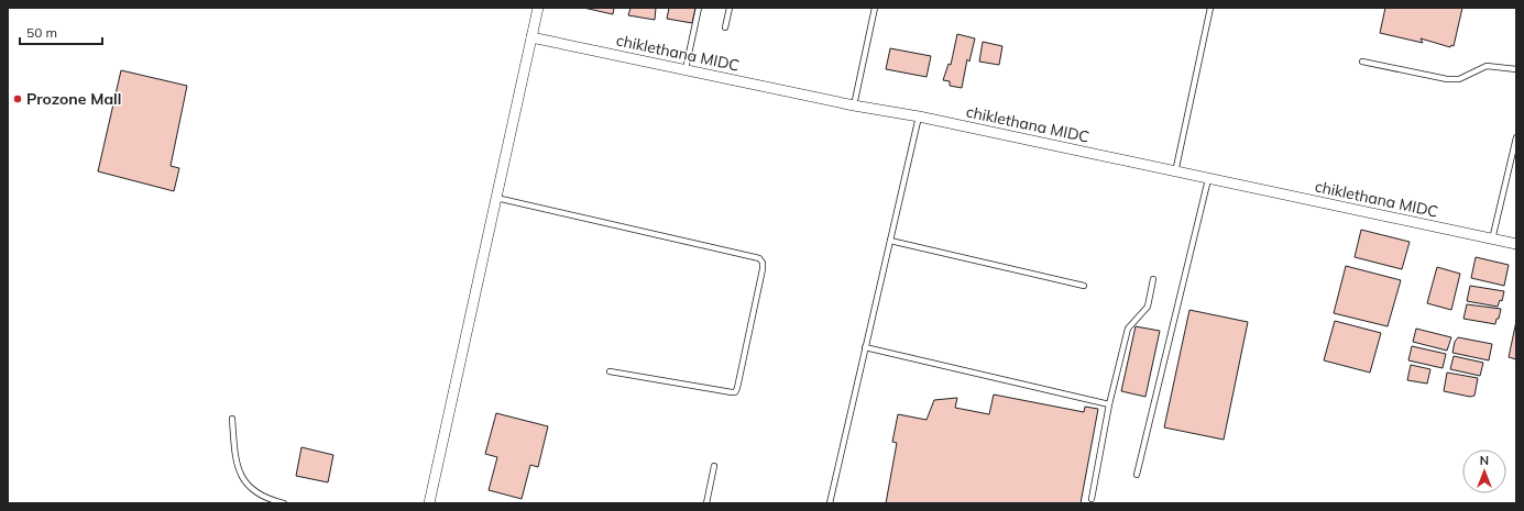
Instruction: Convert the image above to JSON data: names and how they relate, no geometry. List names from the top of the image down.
{
  "streets": {
    "street": ["chiklethana MIDC"]
  },
  "places": ["Prozone Mall"],
  "scale_bar": "50 m",
  "north": "top"
}
